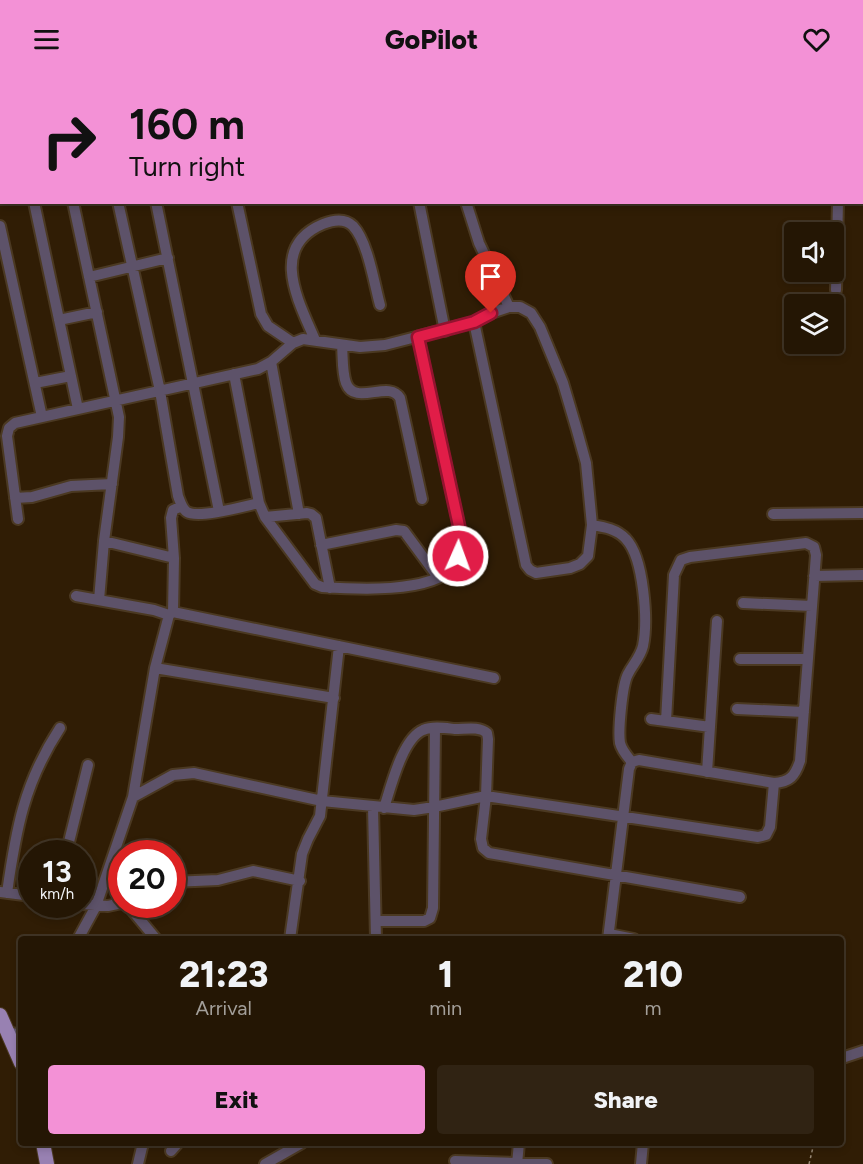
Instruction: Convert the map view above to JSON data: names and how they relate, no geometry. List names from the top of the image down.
{
  "page": {
    "header": "GoPilot",
    "turn": ["160 m", "Turn right"],
    "speed": "13 km/h",
    "limit": "20",
    "eta": [
      "21:23",
      "Arrival",
      "1",
      "min",
      "210",
      "m"
    ],
    "buttons": ["Exit", "Share"]
  }
}
